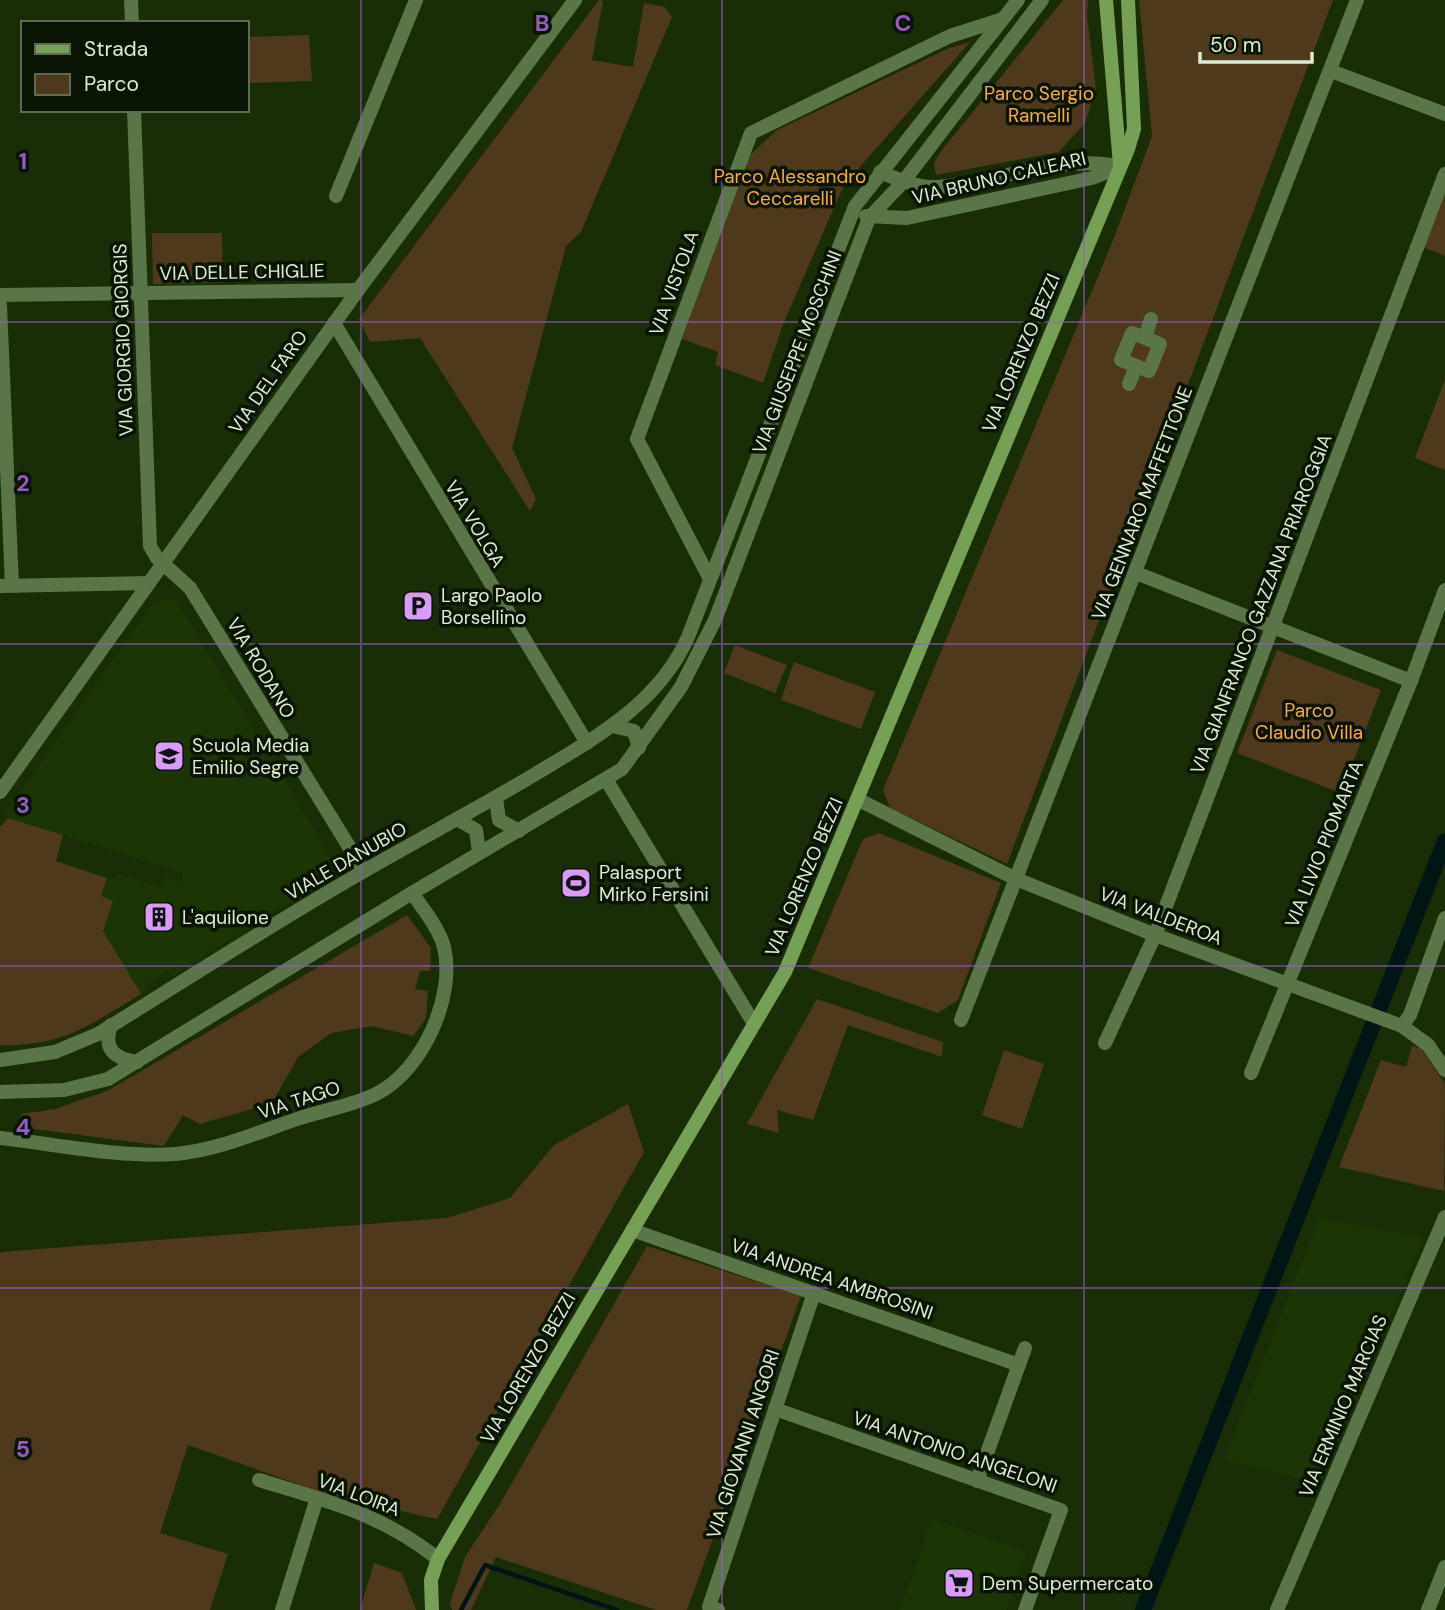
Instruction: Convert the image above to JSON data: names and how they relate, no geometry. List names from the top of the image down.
{
  "streets": {
    "street": [
      "VIA BRUNO CALEARI",
      "VIA DELLE CHIGLIE",
      "VIA VISTOLA",
      "VIA GIORGIO GIORGIS",
      "VIA GIUSEPPE MOSCHINI",
      "VIA LORENZO BEZZI",
      "VIA DEL FARO",
      "VIA GENNARO MAFFETTONE",
      "VIA VOLGA",
      "VIA GIANFRANCO GAZZANA PRIAROGGIA",
      "VIA RODANO",
      "VIA LIVIO PIOMARTA",
      "VIALE DANUBIO",
      "VIA VALDEROA",
      "VIA TAGO",
      "VIA ANDREA AMBROSINI",
      "VIA ERMINIO MARCIAS",
      "VIA GIOVANNI ANGORI",
      "VIA ANTONIO ANGELONI",
      "VIA LOIRA"
    ]
  },
  "crossings": [
    ["VIA BRUNO CALEARI", "VIA GIUSEPPE MOSCHINI"],
    ["VIA BRUNO CALEARI", "VIA LORENZO BEZZI"],
    ["VIA DELLE CHIGLIE", "VIA GIORGIO GIORGIS"],
    ["VIA DELLE CHIGLIE", "VIA DEL FARO"],
    ["VIA VISTOLA", "VIA GIUSEPPE MOSCHINI"],
    ["VIA GIORGIO GIORGIS", "VIA DEL FARO"],
    ["VIA GIORGIO GIORGIS", "VIA RODANO"],
    ["VIA GIUSEPPE MOSCHINI", "VIALE DANUBIO"],
    ["VIA LORENZO BEZZI", "VIA VALDEROA"],
    ["VIA LORENZO BEZZI", "VIA ANDREA AMBROSINI"],
    ["VIA LORENZO BEZZI", "VIA LOIRA"],
    ["VIA DEL FARO", "VIA VOLGA"],
    ["VIA DEL FARO", "VIA RODANO"],
    ["VIA GENNARO MAFFETTONE", "VIA VALDEROA"],
    ["VIA VOLGA", "VIALE DANUBIO"],
    ["VIA GIANFRANCO GAZZANA PRIAROGGIA", "VIA VALDEROA"],
    ["VIA RODANO", "VIALE DANUBIO"],
    ["VIA LIVIO PIOMARTA", "VIA VALDEROA"],
    ["VIA ANDREA AMBROSINI", "VIA GIOVANNI ANGORI"],
    ["VIA GIOVANNI ANGORI", "VIA ANTONIO ANGELONI"]
  ],
  "parks": ["Parco Sergio Ramelli", "Parco Alessandro Ceccarelli", "Parco Claudio Villa"],
  "places": {
    "parking": ["Largo Paolo Borsellino"],
    "school or university": ["Scuola Media Emilio Segre"],
    "sports": ["Palasport Mirko Fersini"],
    "building": ["L'aquilone"],
    "supermarket": ["Dem Supermercato"]
  },
  "legend": ["Strada", "Parco"],
  "scale_bar": "50 m",
  "grid": {
    "columns": ["B", "C"],
    "rows": [
      "1",
      "2",
      "3",
      "4",
      "5"
    ]
  }
}
